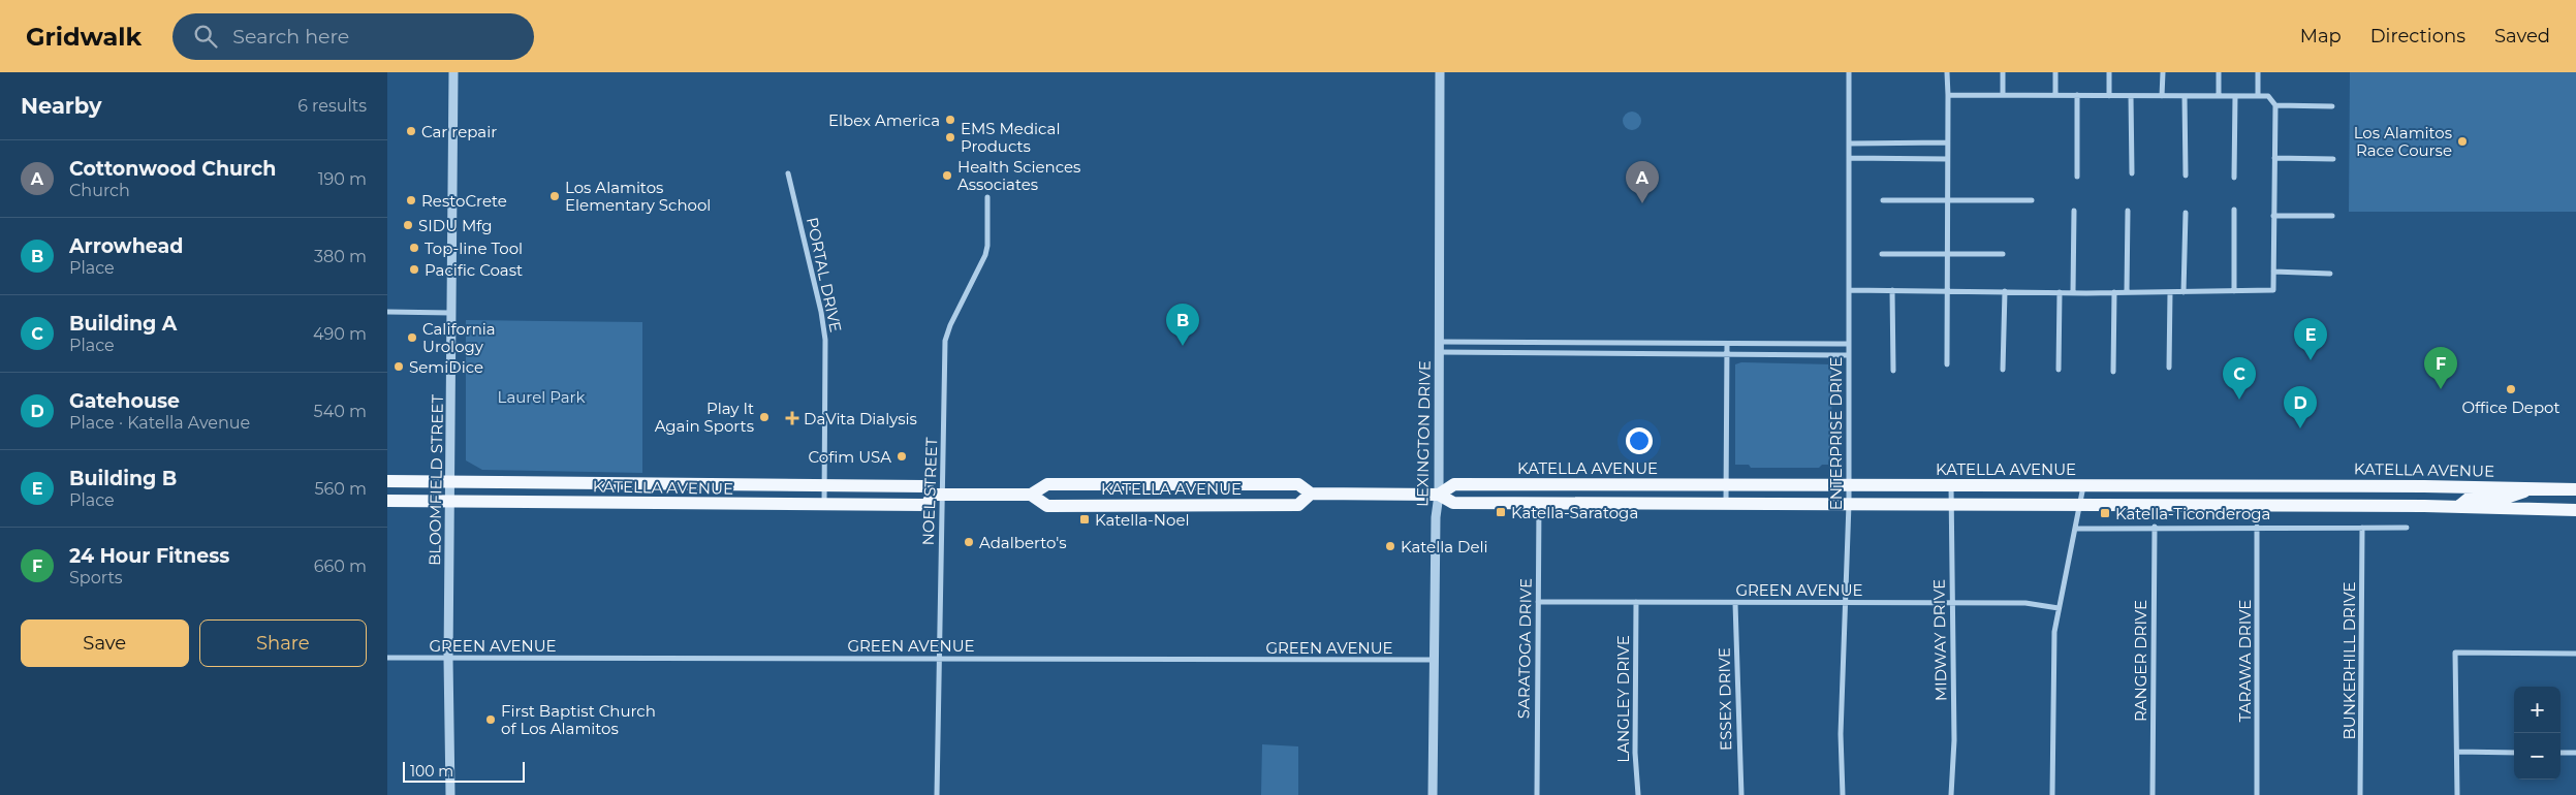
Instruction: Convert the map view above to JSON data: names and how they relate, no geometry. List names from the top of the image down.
{
  "streets": {
    "main road": ["KATELLA AVENUE"],
    "street": [
      "PORTAL DRIVE",
      "LEXINGTON DRIVE",
      "ENTERPRISE DRIVE",
      "BLOOMFIELD STREET",
      "NOEL STREET",
      "GREEN AVENUE",
      "MIDWAY DRIVE",
      "SARATOGA DRIVE",
      "RANGER DRIVE",
      "TARAWA DRIVE",
      "BUNKERHILL DRIVE",
      "LANGLEY DRIVE",
      "ESSEX DRIVE"
    ]
  },
  "crossings": [
    ["PORTAL DRIVE", "KATELLA AVENUE"],
    ["LEXINGTON DRIVE", "KATELLA AVENUE"],
    ["LEXINGTON DRIVE", "GREEN AVENUE"],
    ["ENTERPRISE DRIVE", "KATELLA AVENUE"],
    ["ENTERPRISE DRIVE", "GREEN AVENUE"],
    ["KATELLA AVENUE", "BLOOMFIELD STREET"],
    ["KATELLA AVENUE", "NOEL STREET"],
    ["KATELLA AVENUE", "MIDWAY DRIVE"],
    ["KATELLA AVENUE", "SARATOGA DRIVE"],
    ["BLOOMFIELD STREET", "GREEN AVENUE"],
    ["NOEL STREET", "GREEN AVENUE"],
    ["GREEN AVENUE", "MIDWAY DRIVE"],
    ["GREEN AVENUE", "SARATOGA DRIVE"],
    ["GREEN AVENUE", "LANGLEY DRIVE"],
    ["GREEN AVENUE", "ESSEX DRIVE"]
  ],
  "parks": ["Laurel Park"],
  "places": {
    "other": [
      "Elbex America",
      "Car repair",
      "EMS Medical Products",
      "Los Alamitos Race Course",
      "Health Sciences Associates",
      "Los Alamitos Elementary School",
      "RestoCrete",
      "SIDU Mfg",
      "Top-line Tool",
      "Pacific Coast",
      "California Urology",
      "SemiDice",
      "Office Depot",
      "Play It Again Sports",
      "Cofim USA",
      "Adalberto's",
      "Katella Deli",
      "First Baptist Church of Los Alamitos"
    ],
    "health": ["DaVita Dialysis"],
    "transit": ["Katella-Saratoga", "Katella-Ticonderoga", "Katella-Noel"]
  },
  "scale_bar": "100 m",
  "page": {
    "header": "Gridwalk",
    "search": "Search here",
    "nav": ["Map", "Directions", "Saved"],
    "heading": ["Nearby", "6 results"],
    "list": [
      {
        "mark": "A",
        "name": "Cottonwood Church",
        "note": "Church",
        "value": "190 m"
      },
      {
        "mark": "B",
        "name": "Arrowhead",
        "note": "Place",
        "value": "380 m"
      },
      {
        "mark": "C",
        "name": "Building A",
        "note": "Place",
        "value": "490 m"
      },
      {
        "mark": "D",
        "name": "Gatehouse",
        "note": "Place · Katella Avenue",
        "value": "540 m"
      },
      {
        "mark": "E",
        "name": "Building B",
        "note": "Place",
        "value": "560 m"
      },
      {
        "mark": "F",
        "name": "24 Hour Fitness",
        "note": "Sports",
        "value": "660 m"
      }
    ],
    "pins": [
      "A",
      "B",
      "E",
      "F",
      "C",
      "D"
    ],
    "buttons": ["Save", "Share"],
    "map_buttons": ["+", "−"],
    "scale": "100 m"
  }
}
